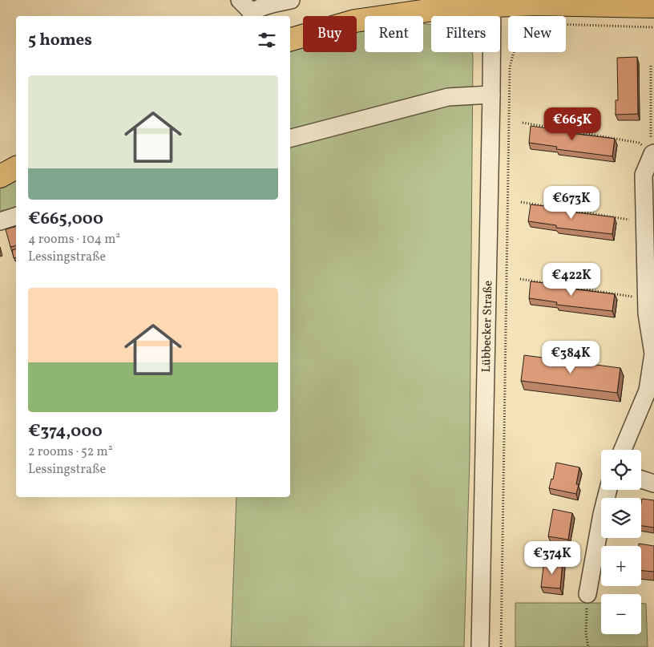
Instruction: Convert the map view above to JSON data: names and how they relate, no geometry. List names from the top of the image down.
{
  "streets": {
    "street": ["Lübbecker Straße"]
  },
  "page": {
    "chip": [
      "Buy",
      "Rent",
      "Filters",
      "New"
    ],
    "heading": "5 homes",
    "list": [
      {
        "name": "€665,000",
        "note": "4 rooms · 104 m² · Lessingstraße"
      },
      {
        "name": "€374,000",
        "note": "2 rooms · 52 m² · Lessingstraße"
      }
    ],
    "price": [
      "€665K",
      "€673K",
      "€422K",
      "€384K",
      "€374K"
    ],
    "map_buttons": ["+", "−"]
  }
}
